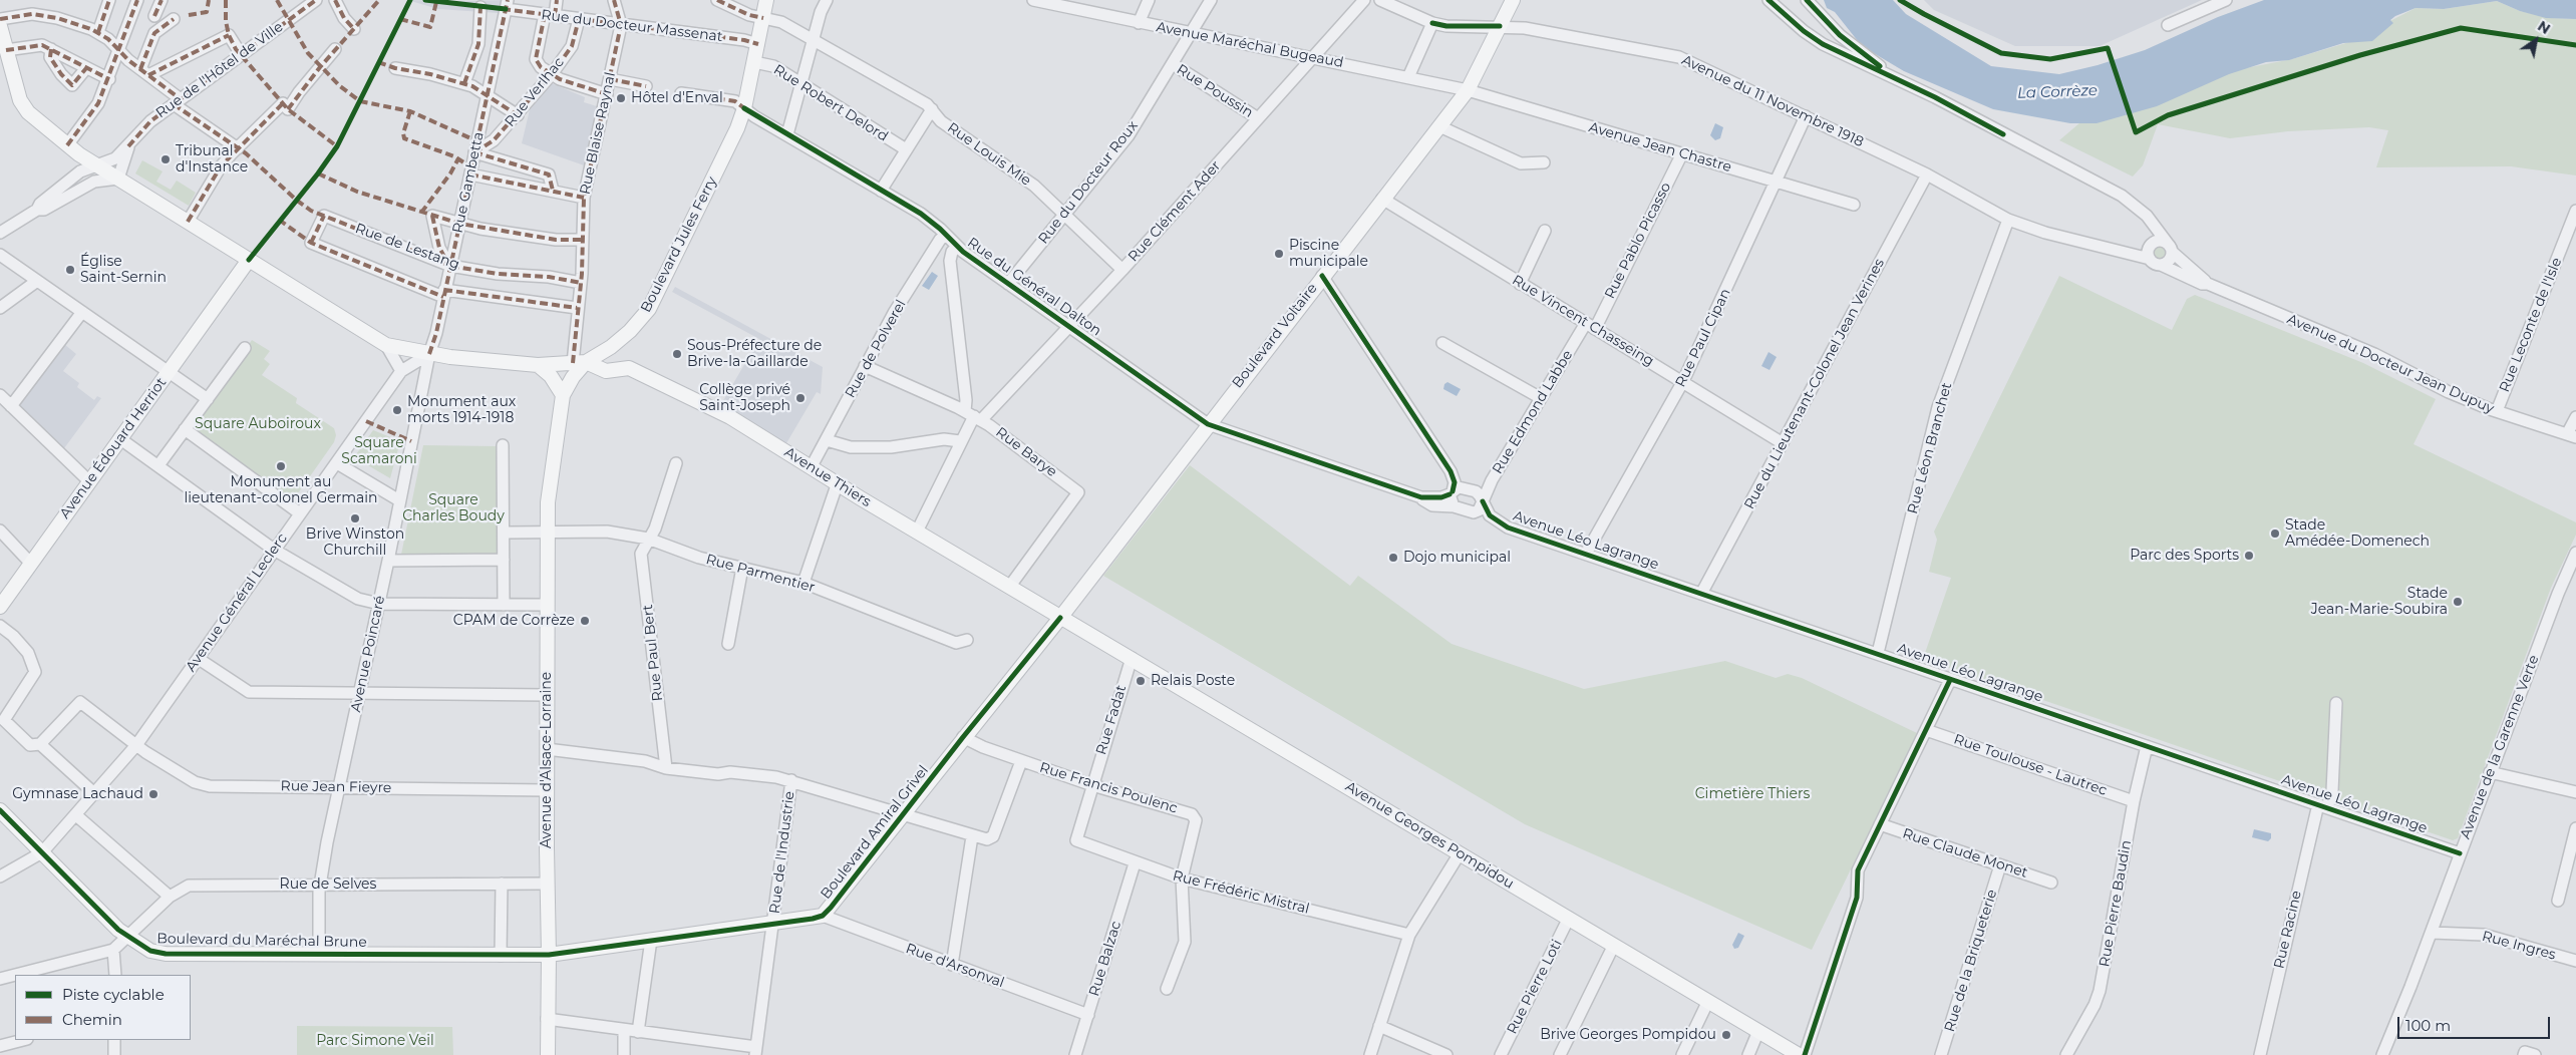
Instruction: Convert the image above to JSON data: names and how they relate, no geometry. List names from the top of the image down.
{
  "streets": {
    "main road": [
      "Boulevard Jules Ferry",
      "Boulevard Voltaire",
      "Avenue Édouard Herriot",
      "Avenue Thiers",
      "Avenue d'Alsace-Lorraine",
      "Boulevard Amiral Grivel",
      "Avenue Georges Pompidou",
      "Boulevard du Maréchal Brune"
    ],
    "street": [
      "Rue du Docteur Massenat",
      "Avenue Maréchal Bugeaud",
      "Rue de l'Hôtel de Ville",
      "Rue Poussin",
      "Rue Verlhac",
      "Avenue du 11 Novembre 1918",
      "Rue Robert Delord",
      "Rue Blaise Raynal",
      "Avenue Jean Chastre",
      "Rue Louis Mie",
      "Rue Gambetta",
      "Rue du Docteur Roux",
      "Rue Clément Ader",
      "Rue Pablo Picasso",
      "Rue de Lestang",
      "Rue du Général Dalton",
      "Rue Vincent Chasseing",
      "Rue Leconte de l'Isle",
      "Rue Paul Cipan",
      "Rue de Polverel",
      "Avenue du Docteur Jean Dupuy",
      "Rue du Lieutenant-Colonel Jean Verines",
      "Rue Edmond Labbe",
      "Rue Léon Branchet",
      "Rue Barye",
      "Avenue Léo Lagrange",
      "Rue Parmentier",
      "Avenue Général Leclerc",
      "Rue Paul Bert",
      "Avenue Poincaré",
      "Rue Fadat",
      "Avenue de la Garenne Verte",
      "Rue Toulouse - Lautrec",
      "Rue Jean Fieyre",
      "Rue Francis Poulenc",
      "Rue de l'Industrie",
      "Rue Claude Monet",
      "Rue de Selves",
      "Rue Frédéric Mistral",
      "Rue Pierre Baudin",
      "Rue Racine",
      "Rue Ingres",
      "Rue Balzac",
      "Rue de la Briqueterie",
      "Rue d'Arsonval",
      "Rue Pierre Loti"
    ]
  },
  "crossings": [
    ["Rue du Docteur Massenat", "Rue Verlhac"],
    ["Rue du Docteur Massenat", "Rue Blaise Raynal"],
    ["Rue du Docteur Massenat", "Rue Gambetta"],
    ["Rue du Docteur Massenat", "Boulevard Jules Ferry"],
    ["Avenue Maréchal Bugeaud", "Avenue Jean Chastre"],
    ["Avenue Maréchal Bugeaud", "Rue du Docteur Roux"],
    ["Avenue Maréchal Bugeaud", "Rue Clément Ader"],
    ["Avenue Maréchal Bugeaud", "Boulevard Voltaire"],
    ["Rue de l'Hôtel de Ville", "Boulevard Jules Ferry"],
    ["Rue Poussin", "Rue du Docteur Roux"],
    ["Rue Poussin", "Rue Clément Ader"],
    ["Rue Verlhac", "Rue Gambetta"],
    ["Avenue du 11 Novembre 1918", "Boulevard Voltaire"],
    ["Avenue du 11 Novembre 1918", "Rue Paul Cipan"],
    ["Avenue du 11 Novembre 1918", "Avenue du Docteur Jean Dupuy"],
    ["Avenue du 11 Novembre 1918", "Rue du Lieutenant-Colonel Jean Verines"],
    ["Avenue du 11 Novembre 1918", "Rue Léon Branchet"],
    ["Rue Robert Delord", "Boulevard Jules Ferry"],
    ["Rue Blaise Raynal", "Boulevard Jules Ferry"],
    ["Rue Blaise Raynal", "Rue de Lestang"],
    ["Rue Blaise Raynal", "Avenue Thiers"],
    ["Avenue Jean Chastre", "Rue Pablo Picasso"],
    ["Avenue Jean Chastre", "Boulevard Voltaire"],
    ["Avenue Jean Chastre", "Rue Paul Cipan"],
    ["Rue Louis Mie", "Rue du Docteur Roux"],
    ["Rue Louis Mie", "Rue Clément Ader"],
    ["Rue Louis Mie", "Boulevard Jules Ferry"],
    ["Rue Gambetta", "Boulevard Jules Ferry"],
    ["Rue Gambetta", "Rue de Lestang"],
    ["Rue Gambetta", "Avenue Général Leclerc"],
    ["Rue Gambetta", "Avenue Poincaré"],
    ["Rue du Docteur Roux", "Rue du Général Dalton"],
    ["Rue Clément Ader", "Rue du Général Dalton"],
    ["Rue Clément Ader", "Rue Barye"],
    ["Rue Clément Ader", "Avenue Thiers"],
    ["Rue Pablo Picasso", "Rue Vincent Chasseing"],
    ["Rue Pablo Picasso", "Rue Edmond Labbe"],
    ["Boulevard Jules Ferry", "Rue du Général Dalton"],
    ["Boulevard Jules Ferry", "Avenue Édouard Herriot"],
    ["Boulevard Jules Ferry", "Avenue Thiers"],
    ["Boulevard Jules Ferry", "Avenue Général Leclerc"],
    ["Boulevard Jules Ferry", "Avenue Poincaré"],
    ["Rue du Général Dalton", "Boulevard Voltaire"],
    ["Rue du Général Dalton", "Rue de Polverel"],
    ["Rue Vincent Chasseing", "Boulevard Voltaire"],
    ["Rue Vincent Chasseing", "Rue Paul Cipan"],
    ["Rue Vincent Chasseing", "Rue du Lieutenant-Colonel Jean Verines"],
    ["Rue Vincent Chasseing", "Rue Edmond Labbe"],
    ["Rue Leconte de l'Isle", "Avenue du Docteur Jean Dupuy"],
    ["Boulevard Voltaire", "Avenue Thiers"],
    ["Boulevard Voltaire", "Boulevard Amiral Grivel"],
    ["Boulevard Voltaire", "Avenue Georges Pompidou"],
    ["Rue Paul Cipan", "Avenue Léo Lagrange"],
    ["Rue de Polverel", "Rue Barye"],
    ["Rue de Polverel", "Avenue Thiers"],
    ["Rue du Lieutenant-Colonel Jean Verines", "Avenue Léo Lagrange"],
    ["Rue Edmond Labbe", "Avenue Léo Lagrange"],
    ["Rue Léon Branchet", "Avenue Léo Lagrange"],
    ["Rue Barye", "Avenue Thiers"],
    ["Avenue Thiers", "Boulevard Amiral Grivel"],
    ["Avenue Thiers", "Avenue Georges Pompidou"],
    ["Avenue Léo Lagrange", "Avenue de la Garenne Verte"],
    ["Avenue Léo Lagrange", "Rue Pierre Baudin"],
    ["Avenue Léo Lagrange", "Rue Racine"],
    ["Rue Parmentier", "Rue Paul Bert"],
    ["Rue Parmentier", "Avenue d'Alsace-Lorraine"],
    ["Avenue Général Leclerc", "Avenue Poincaré"],
    ["Avenue Général Leclerc", "Rue Jean Fieyre"],
    ["Avenue Général Leclerc", "Boulevard du Maréchal Brune"],
    ["Avenue Poincaré", "Rue Jean Fieyre"],
    ["Avenue Poincaré", "Rue de Selves"],
    ["Avenue Poincaré", "Boulevard du Maréchal Brune"],
    ["Rue Fadat", "Rue Francis Poulenc"],
    ["Rue Fadat", "Avenue Georges Pompidou"],
    ["Rue Fadat", "Rue Frédéric Mistral"],
    ["Avenue de la Garenne Verte", "Rue Ingres"],
    ["Avenue d'Alsace-Lorraine", "Rue Jean Fieyre"],
    ["Avenue d'Alsace-Lorraine", "Boulevard Amiral Grivel"],
    ["Avenue d'Alsace-Lorraine", "Rue de Selves"],
    ["Avenue d'Alsace-Lorraine", "Boulevard du Maréchal Brune"],
    ["Rue Toulouse - Lautrec", "Rue Pierre Baudin"],
    ["Rue Francis Poulenc", "Boulevard Amiral Grivel"],
    ["Rue Francis Poulenc", "Rue Frédéric Mistral"],
    ["Boulevard Amiral Grivel", "Avenue Georges Pompidou"],
    ["Boulevard Amiral Grivel", "Rue de l'Industrie"],
    ["Boulevard Amiral Grivel", "Boulevard du Maréchal Brune"],
    ["Boulevard Amiral Grivel", "Rue d'Arsonval"],
    ["Avenue Georges Pompidou", "Rue Pierre Loti"],
    ["Rue Claude Monet", "Rue de la Briqueterie"],
    ["Rue de Selves", "Boulevard du Maréchal Brune"],
    ["Rue Frédéric Mistral", "Rue Balzac"],
    ["Rue Balzac", "Rue d'Arsonval"]
  ],
  "water": ["La Corrèze"],
  "parks": [
    "Square Auboiroux",
    "Square Scamaroni",
    "Square Charles Boudy",
    "Cimetière Thiers",
    "Parc Simone Veil"
  ],
  "places": [
    "Hôtel d'Enval",
    "Tribunal d'Instance",
    "Piscine municipale",
    "Église Saint-Sernin",
    "Sous-Préfecture de Brive-la-Gaillarde",
    "Collège privé Saint-Joseph",
    "Monument aux morts 1914-1918",
    "Monument au lieutenant-colonel Germain",
    "Brive Winston Churchill",
    "Stade Amédée-Domenech",
    "Parc des Sports",
    "Dojo municipal",
    "Stade Jean-Marie-Soubira",
    "CPAM de Corrèze",
    "Relais Poste",
    "Gymnase Lachaud",
    "Brive Georges Pompidou"
  ],
  "legend": ["Piste cyclable", "Chemin"],
  "scale_bar": "100 m",
  "north": "top right"
}
